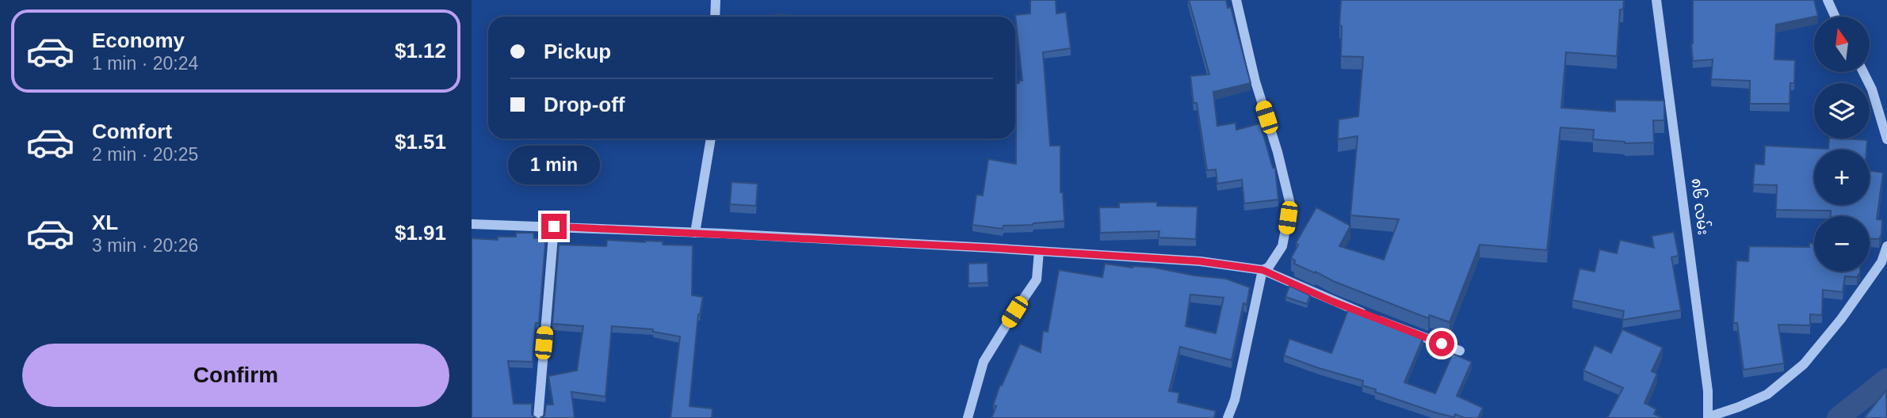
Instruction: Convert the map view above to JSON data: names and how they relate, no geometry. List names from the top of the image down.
{
  "streets": {
    "street": ["၈၆ လမ်း"]
  },
  "north": "top",
  "page": {
    "list": [
      {
        "name": "Economy",
        "note": "1 min · 20:24",
        "value": "$1.12"
      },
      {
        "name": "Comfort",
        "note": "2 min · 20:25",
        "value": "$1.51"
      },
      {
        "name": "XL",
        "note": "3 min · 20:26",
        "value": "$1.91"
      }
    ],
    "map_buttons": ["+", "−"],
    "banner": ["Pickup", "Drop-off"],
    "bubble": "1 min",
    "buttons": "Confirm"
  }
}
